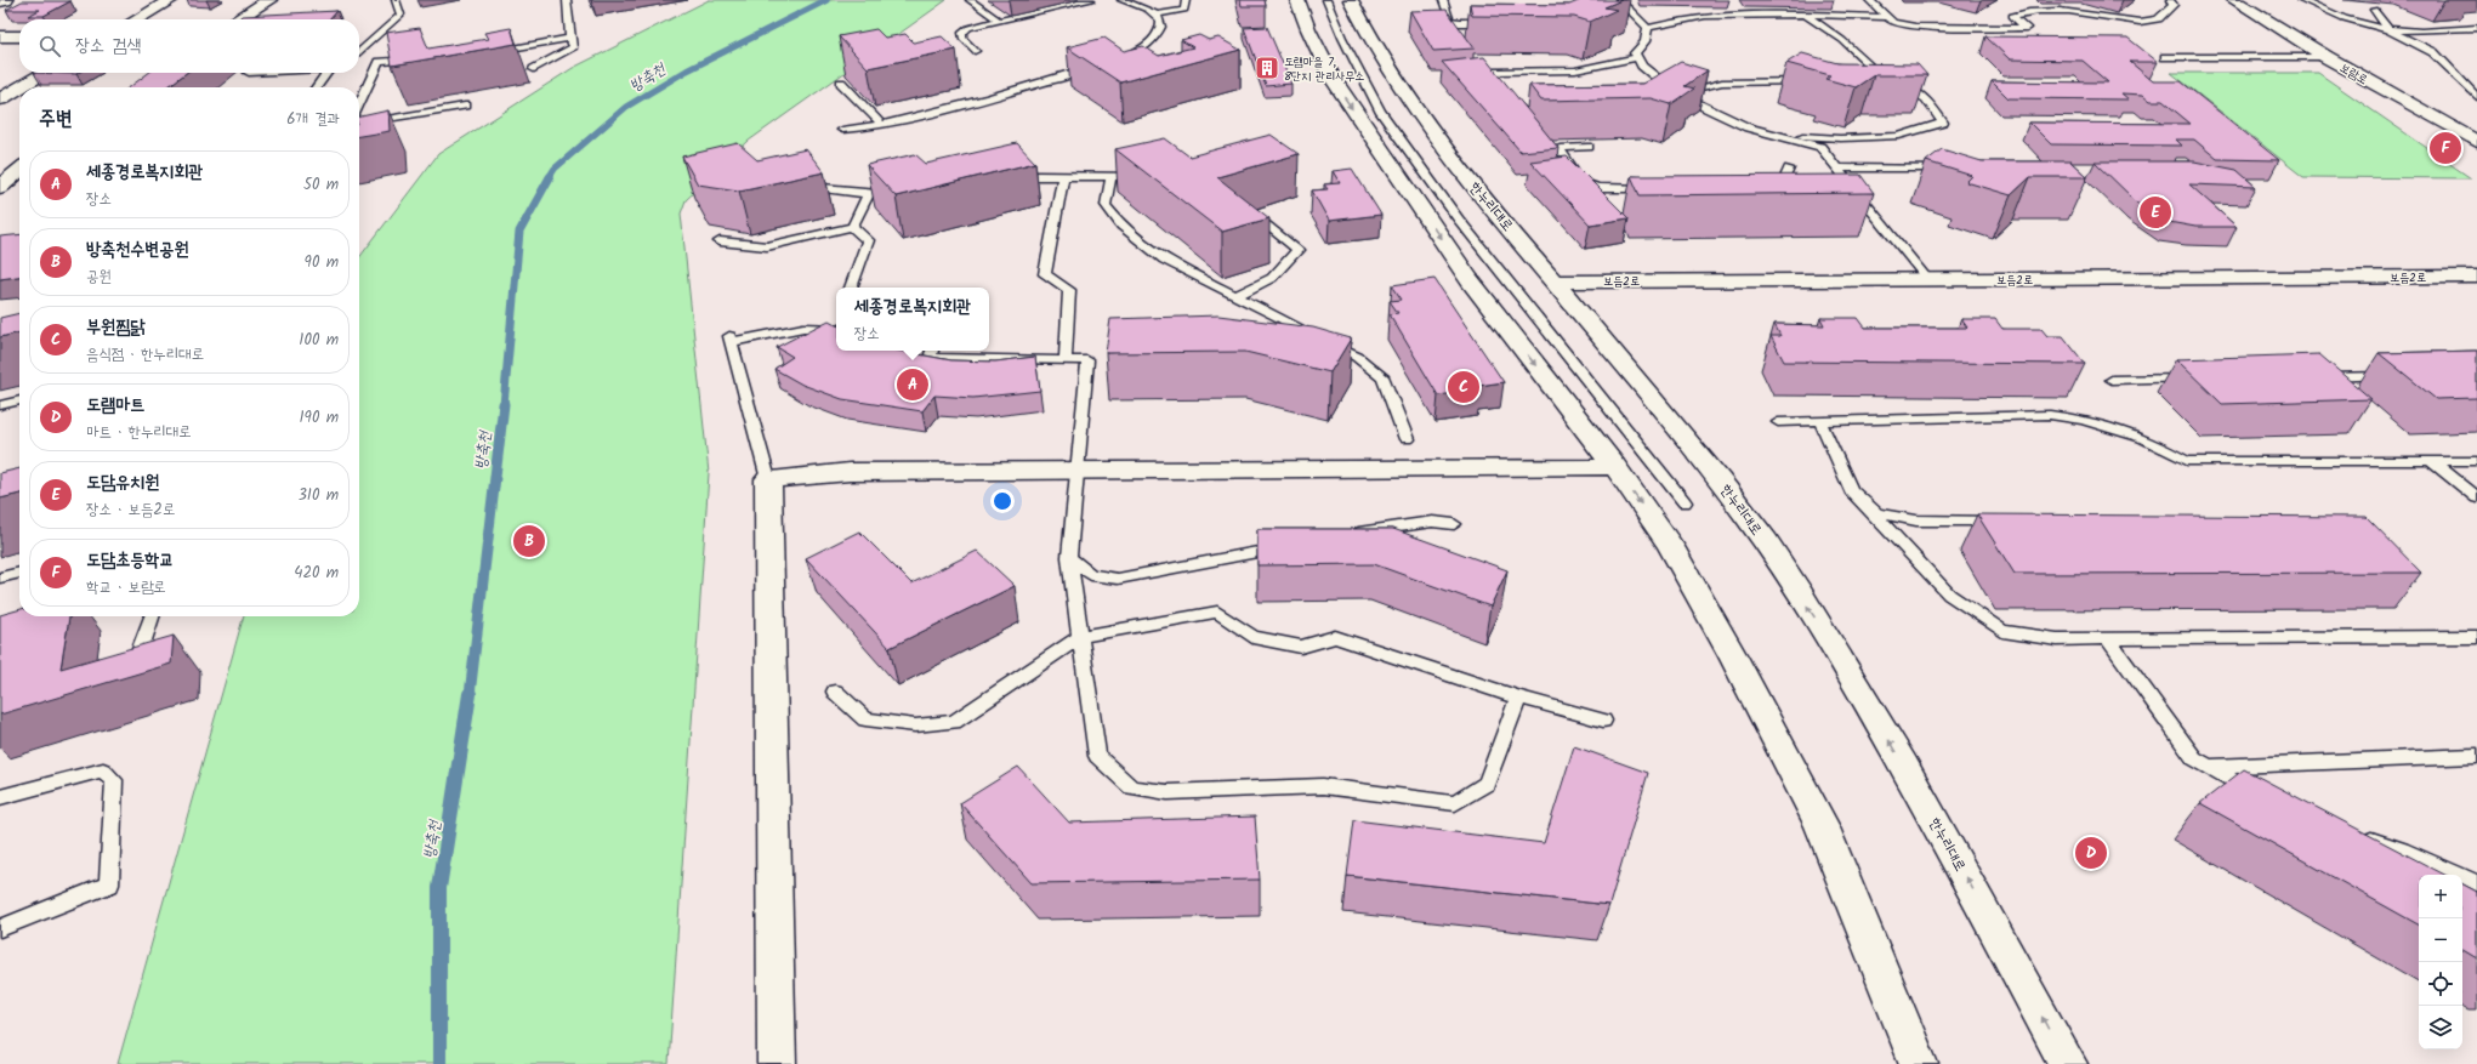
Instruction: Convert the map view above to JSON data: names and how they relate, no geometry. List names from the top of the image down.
{
  "streets": {
    "street": ["보람로", "한누리대로", "보듬2로"]
  },
  "crossings": [
    ["한누리대로", "보듬2로"]
  ],
  "water": ["방축천"],
  "places": {
    "building": ["도램마을 7, 8단지 관리사무소"]
  },
  "page": {
    "search": "장소 검색",
    "heading": ["주변", "6개 결과"],
    "pins": [
      "F",
      "E",
      "A",
      "C",
      "B",
      "D"
    ],
    "list": [
      {
        "mark": "A",
        "name": "세종경로복지회관",
        "note": "장소",
        "value": "50 m"
      },
      {
        "mark": "B",
        "name": "방축천수변공원",
        "note": "공원",
        "value": "90 m"
      },
      {
        "mark": "C",
        "name": "부원찜닭",
        "note": "음식점 · 한누리대로",
        "value": "100 m"
      },
      {
        "mark": "D",
        "name": "도램마트",
        "note": "마트 · 한누리대로",
        "value": "190 m"
      },
      {
        "mark": "E",
        "name": "도담유치원",
        "note": "장소 · 보듬2로",
        "value": "310 m"
      },
      {
        "mark": "F",
        "name": "도담초등학교",
        "note": "학교 · 보람로",
        "value": "420 m"
      }
    ],
    "popup": ["세종경로복지회관", "장소"],
    "map_buttons": ["+", "−"]
  }
}
